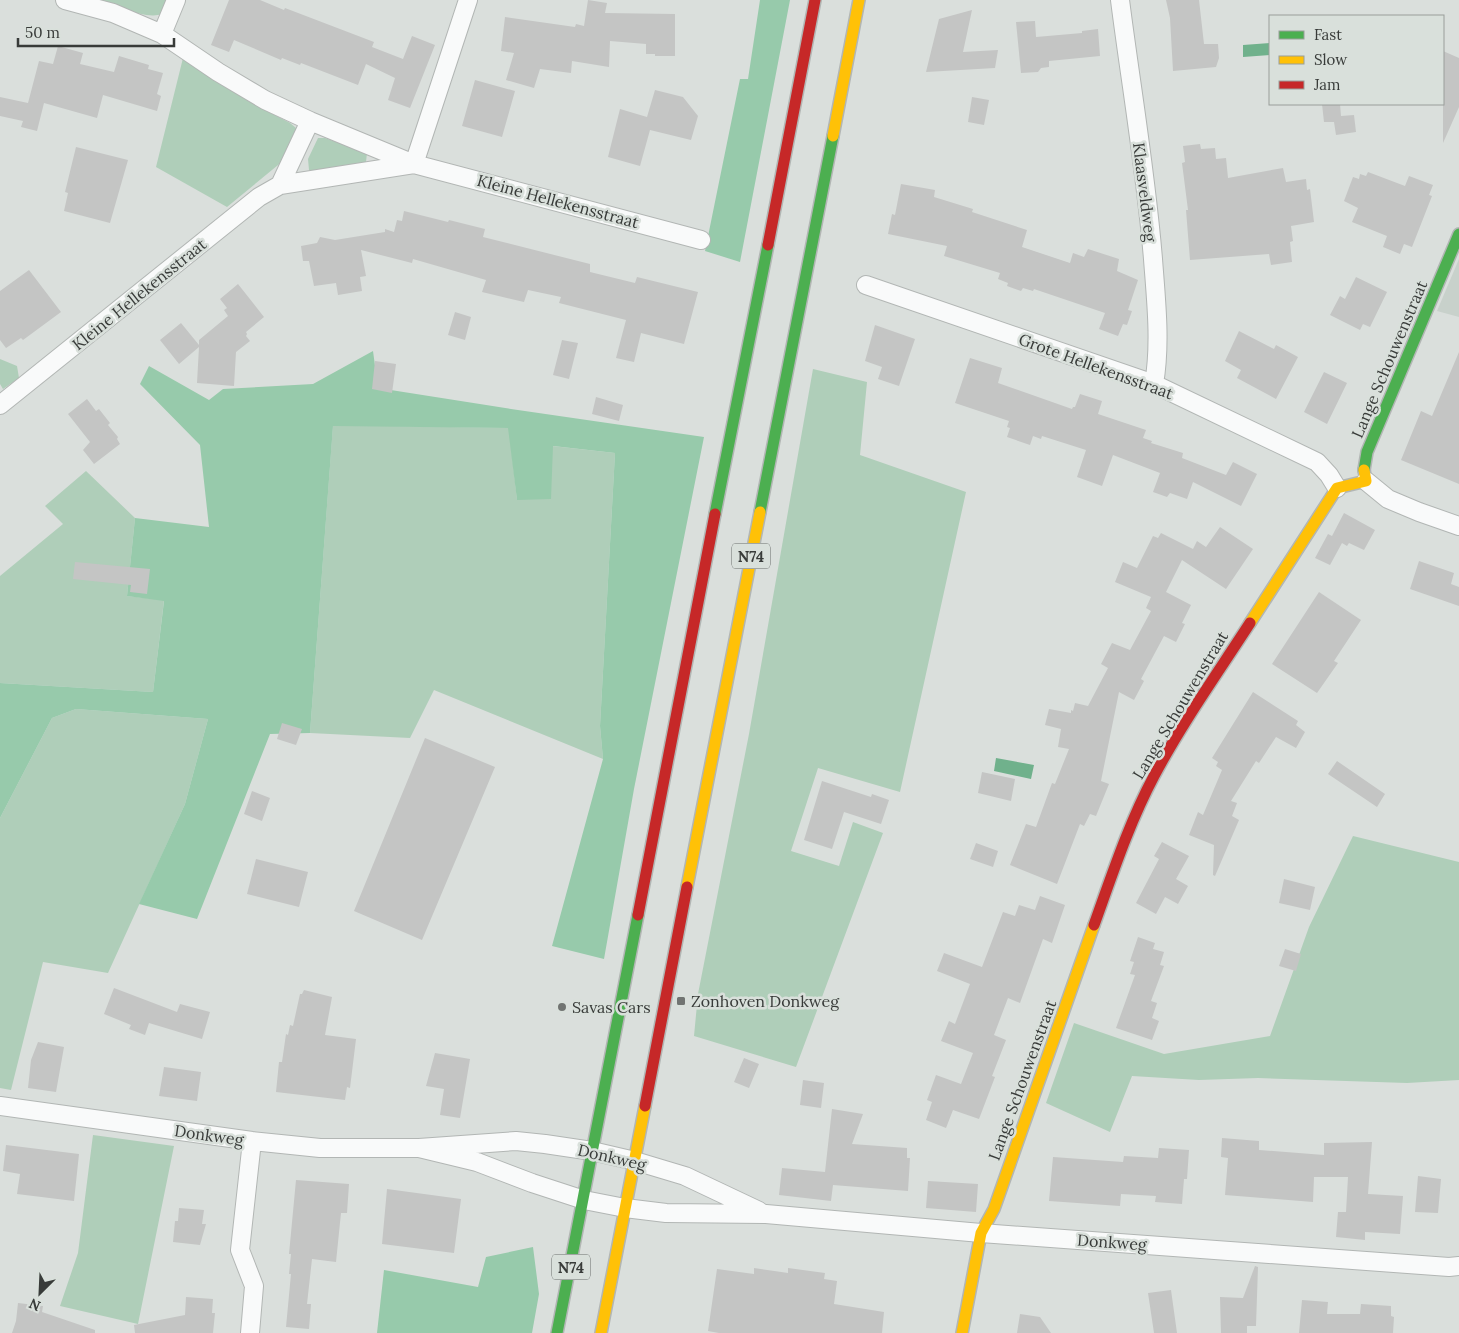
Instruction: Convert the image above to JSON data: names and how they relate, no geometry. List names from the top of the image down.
{
  "streets": {
    "main road": ["Lange Schouwenstraat", "N74"],
    "street": [
      "Klaasveldweg",
      "Kleine Hellekensstraat",
      "Grote Hellekensstraat",
      "Donkweg"
    ]
  },
  "crossings": [
    ["Klaasveldweg", "Grote Hellekensstraat"],
    ["Lange Schouwenstraat", "Grote Hellekensstraat"],
    ["Lange Schouwenstraat", "Donkweg"],
    ["N74", "Donkweg"]
  ],
  "places": {
    "transit": ["Zonhoven Donkweg"],
    "other": ["Savas Cars"]
  },
  "legend": ["Fast", "Slow", "Jam"],
  "scale_bar": "50 m",
  "north": "bottom left"
}
